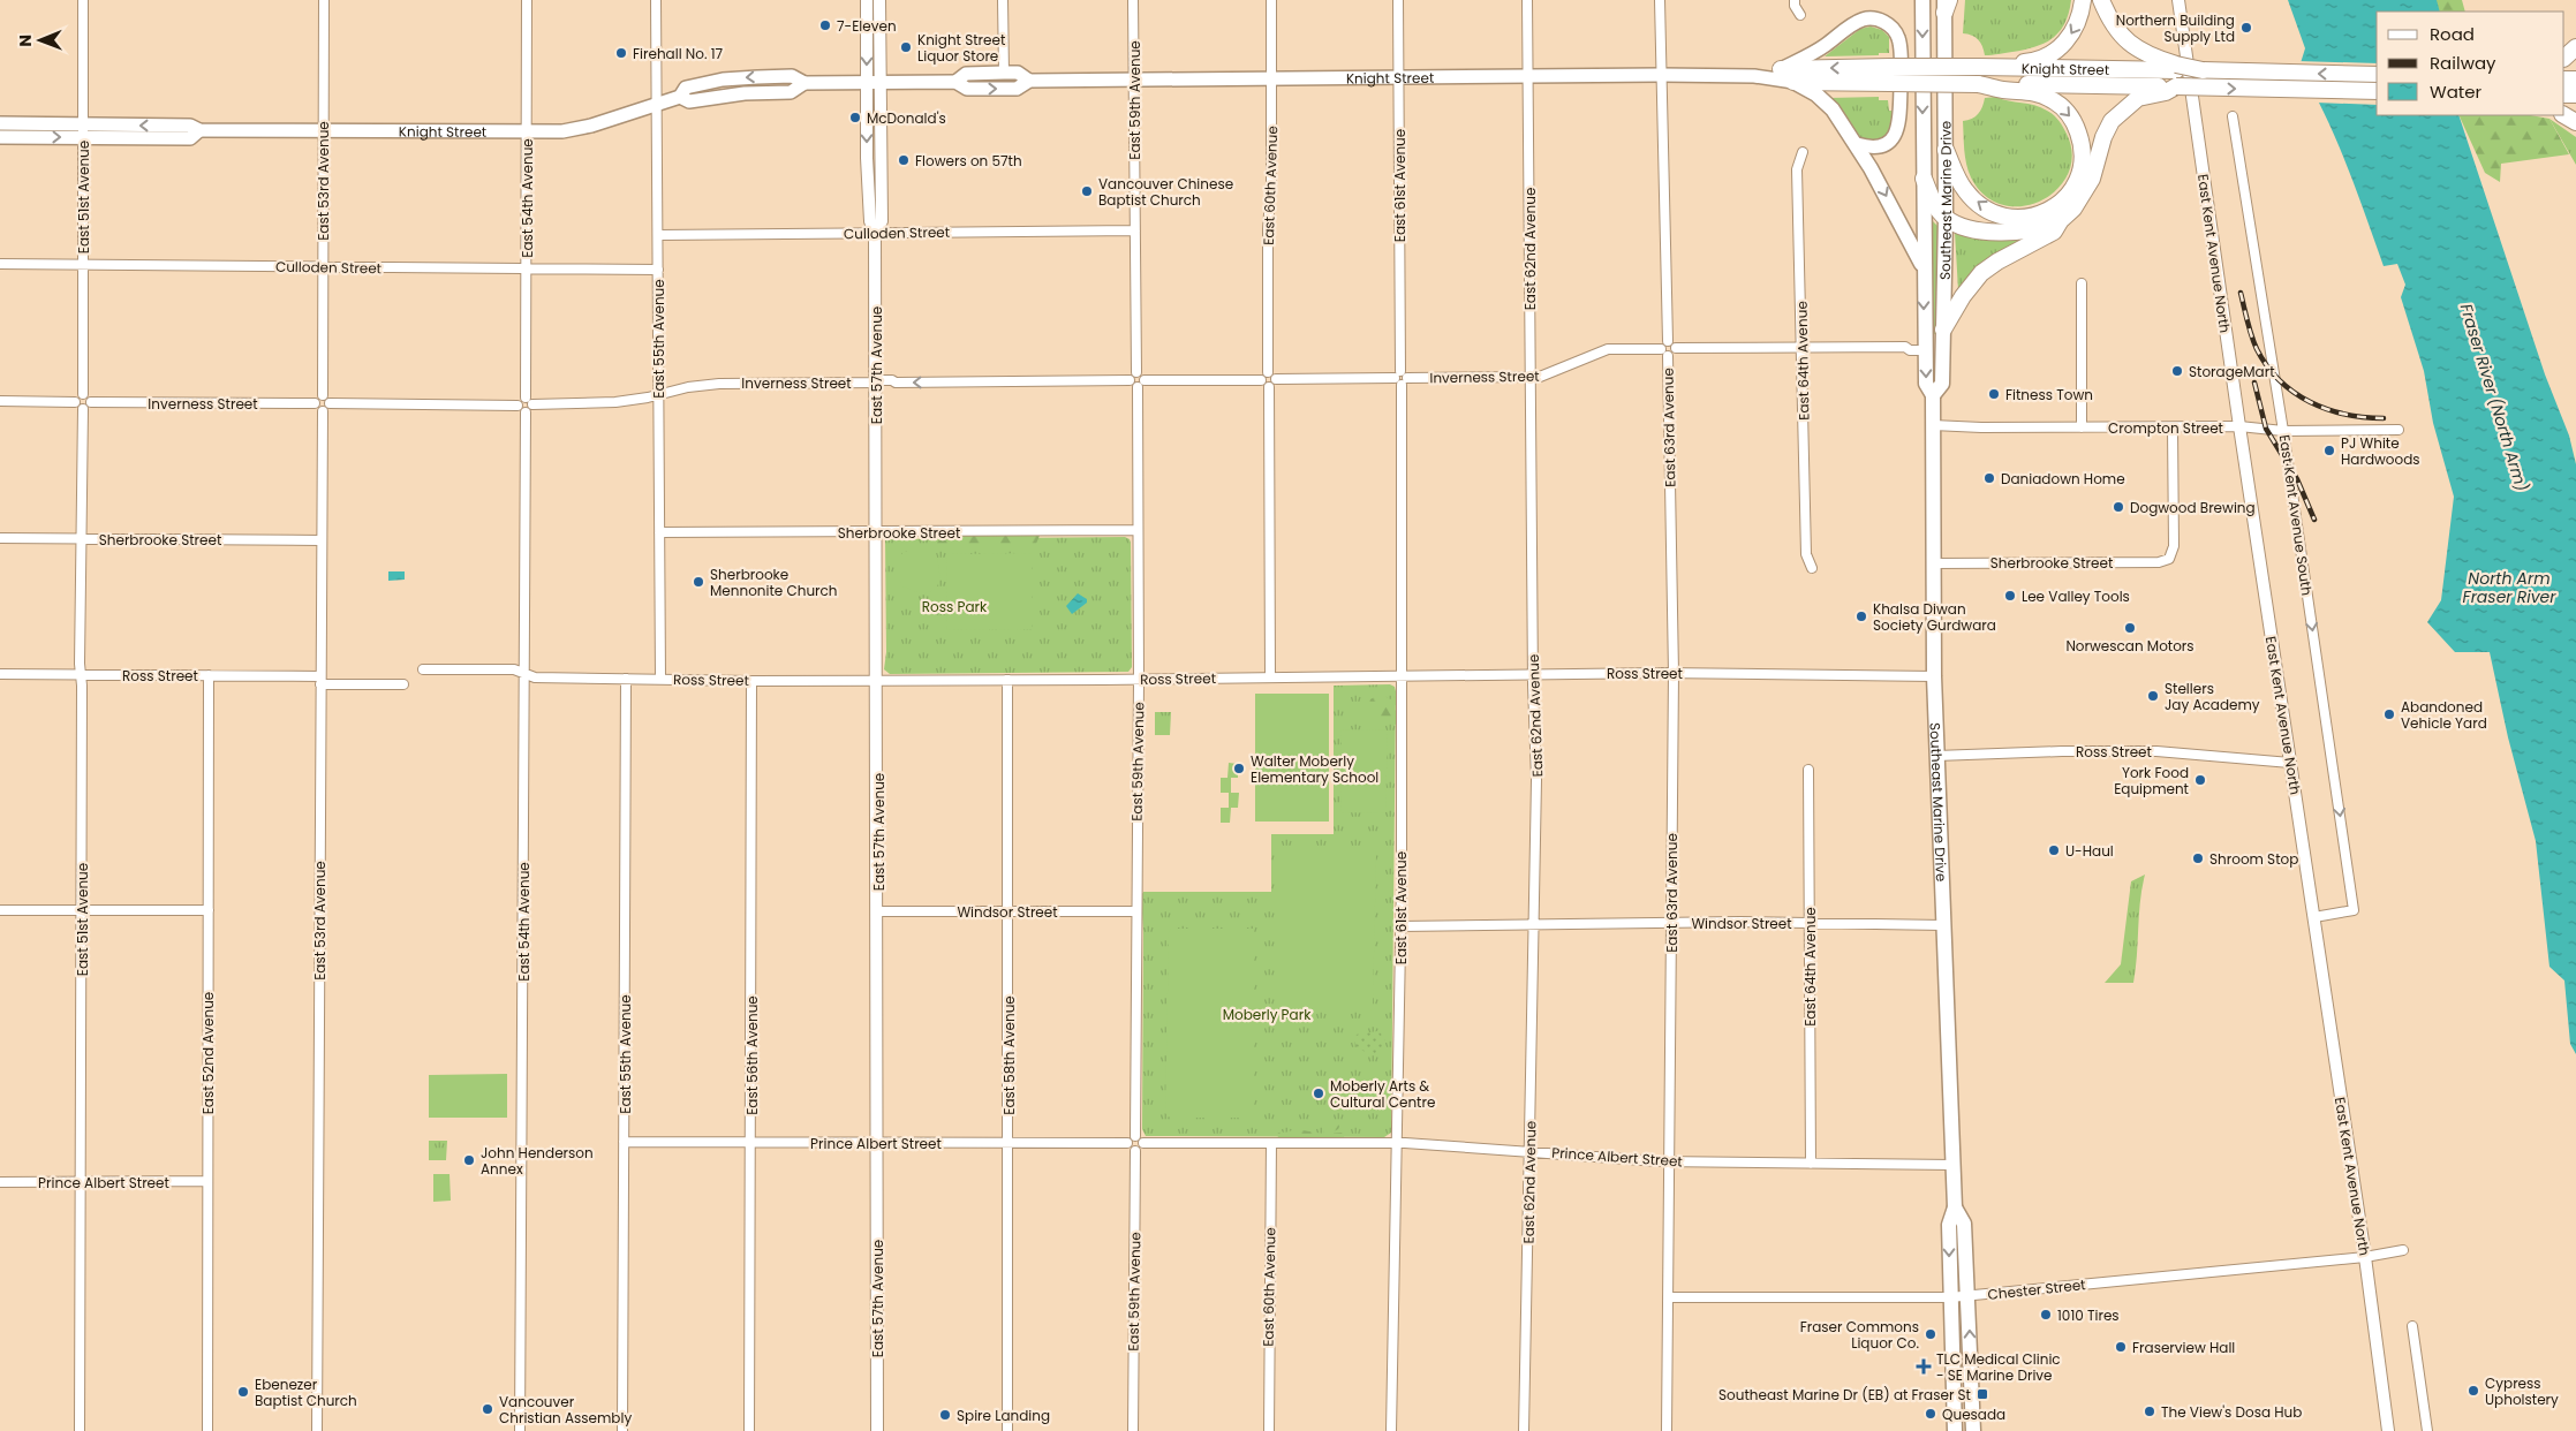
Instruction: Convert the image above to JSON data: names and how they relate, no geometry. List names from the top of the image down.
{
  "streets": {
    "highway": ["Knight Street"],
    "main road": ["Southeast Marine Drive"],
    "street": [
      "East 59th Avenue",
      "East 53rd Avenue",
      "East 60th Avenue",
      "East 61st Avenue",
      "East 51st Avenue",
      "East 54th Avenue",
      "Culloden Street",
      "East 62nd Avenue",
      "East Kent Avenue North",
      "East 55th Avenue",
      "East 64th Avenue",
      "East 57th Avenue",
      "Inverness Street",
      "East 63rd Avenue",
      "Crompton Street",
      "East Kent Avenue South",
      "Sherbrooke Street",
      "Ross Street",
      "Windsor Street",
      "East 52nd Avenue",
      "East 56th Avenue",
      "East 58th Avenue",
      "Prince Albert Street",
      "Chester Street"
    ]
  },
  "crossings": [
    ["Knight Street", "East 59th Avenue"],
    ["Knight Street", "East 53rd Avenue"],
    ["Knight Street", "East 60th Avenue"],
    ["Knight Street", "East 61st Avenue"],
    ["Knight Street", "East 51st Avenue"],
    ["Knight Street", "East 54th Avenue"],
    ["Knight Street", "East 62nd Avenue"],
    ["Knight Street", "East 55th Avenue"],
    ["Knight Street", "East 57th Avenue"],
    ["East 59th Avenue", "Culloden Street"],
    ["East 59th Avenue", "Inverness Street"],
    ["East 59th Avenue", "Sherbrooke Street"],
    ["East 59th Avenue", "Ross Street"],
    ["East 59th Avenue", "Windsor Street"],
    ["East 59th Avenue", "Prince Albert Street"],
    ["East 53rd Avenue", "Culloden Street"],
    ["East 53rd Avenue", "Inverness Street"],
    ["East 53rd Avenue", "Sherbrooke Street"],
    ["East 53rd Avenue", "Ross Street"],
    ["East 60th Avenue", "Inverness Street"],
    ["East 60th Avenue", "Prince Albert Street"],
    ["East 61st Avenue", "Inverness Street"],
    ["East 61st Avenue", "Ross Street"],
    ["East 61st Avenue", "Windsor Street"],
    ["East 61st Avenue", "Prince Albert Street"],
    ["East 51st Avenue", "Culloden Street"],
    ["East 51st Avenue", "Inverness Street"],
    ["East 51st Avenue", "Sherbrooke Street"],
    ["East 51st Avenue", "Ross Street"],
    ["East 51st Avenue", "Prince Albert Street"],
    ["East 54th Avenue", "Culloden Street"],
    ["East 54th Avenue", "Inverness Street"],
    ["East 54th Avenue", "Ross Street"],
    ["Southeast Marine Drive", "Crompton Street"],
    ["Southeast Marine Drive", "Sherbrooke Street"],
    ["Southeast Marine Drive", "Ross Street"],
    ["Southeast Marine Drive", "Windsor Street"],
    ["Southeast Marine Drive", "Prince Albert Street"],
    ["Southeast Marine Drive", "Chester Street"],
    ["Culloden Street", "East 55th Avenue"],
    ["Culloden Street", "East 57th Avenue"],
    ["East 62nd Avenue", "Inverness Street"],
    ["East 62nd Avenue", "Ross Street"],
    ["East 62nd Avenue", "Windsor Street"],
    ["East 62nd Avenue", "Prince Albert Street"],
    ["East Kent Avenue North", "Crompton Street"],
    ["East Kent Avenue North", "East Kent Avenue South"],
    ["East Kent Avenue North", "Ross Street"],
    ["East Kent Avenue North", "Chester Street"],
    ["East 55th Avenue", "Inverness Street"],
    ["East 55th Avenue", "Sherbrooke Street"],
    ["East 55th Avenue", "Ross Street"],
    ["East 55th Avenue", "Prince Albert Street"],
    ["East 64th Avenue", "Windsor Street"],
    ["East 64th Avenue", "Prince Albert Street"],
    ["East 57th Avenue", "Inverness Street"],
    ["East 57th Avenue", "Sherbrooke Street"],
    ["East 57th Avenue", "Ross Street"],
    ["East 57th Avenue", "Windsor Street"],
    ["East 57th Avenue", "Prince Albert Street"],
    ["Inverness Street", "East 63rd Avenue"],
    ["East 63rd Avenue", "Ross Street"],
    ["East 63rd Avenue", "Windsor Street"],
    ["East 63rd Avenue", "Prince Albert Street"],
    ["East 63rd Avenue", "Chester Street"],
    ["Crompton Street", "East Kent Avenue South"],
    ["Crompton Street", "Sherbrooke Street"],
    ["Ross Street", "East 52nd Avenue"],
    ["Ross Street", "East 56th Avenue"],
    ["Ross Street", "East 58th Avenue"],
    ["Windsor Street", "East 58th Avenue"],
    ["East 52nd Avenue", "Prince Albert Street"],
    ["East 56th Avenue", "Prince Albert Street"],
    ["East 58th Avenue", "Prince Albert Street"]
  ],
  "one_way": ["East Kent Avenue South"],
  "water": ["Fraser River (North Arm)", "North Arm Fraser River"],
  "parks": ["Ross Park", "Moberly Park"],
  "places": {
    "other": [
      "7-Eleven",
      "Northern Building Supply Ltd",
      "Knight Street Liquor Store",
      "Firehall No. 17",
      "McDonald's",
      "Flowers on 57th",
      "Vancouver Chinese Baptist Church",
      "StorageMart",
      "Fitness Town",
      "PJ White Hardwoods",
      "Daniadown Home",
      "Dogwood Brewing",
      "Sherbrooke Mennonite Church",
      "Lee Valley Tools",
      "Khalsa Diwan Society Gurdwara",
      "Norwescan Motors",
      "Stellers Jay Academy",
      "Abandoned Vehicle Yard",
      "Walter Moberly Elementary School",
      "York Food Equipment",
      "U-Haul",
      "Shroom Stop",
      "Moberly Arts & Cultural Centre",
      "John Henderson Annex",
      "1010 Tires",
      "Fraser Commons Liquor Co.",
      "Fraserview Hall",
      "Cypress Upholstery",
      "Ebenezer Baptist Church",
      "Vancouver Christian Assembly",
      "The View's Dosa Hub",
      "Quesada",
      "Spire Landing"
    ],
    "health": ["TLC Medical Clinic - SE Marine Drive"],
    "transit": ["Southeast Marine Dr (EB) at Fraser St"]
  },
  "legend": ["Road", "Railway", "Water"],
  "north": "left"
}
